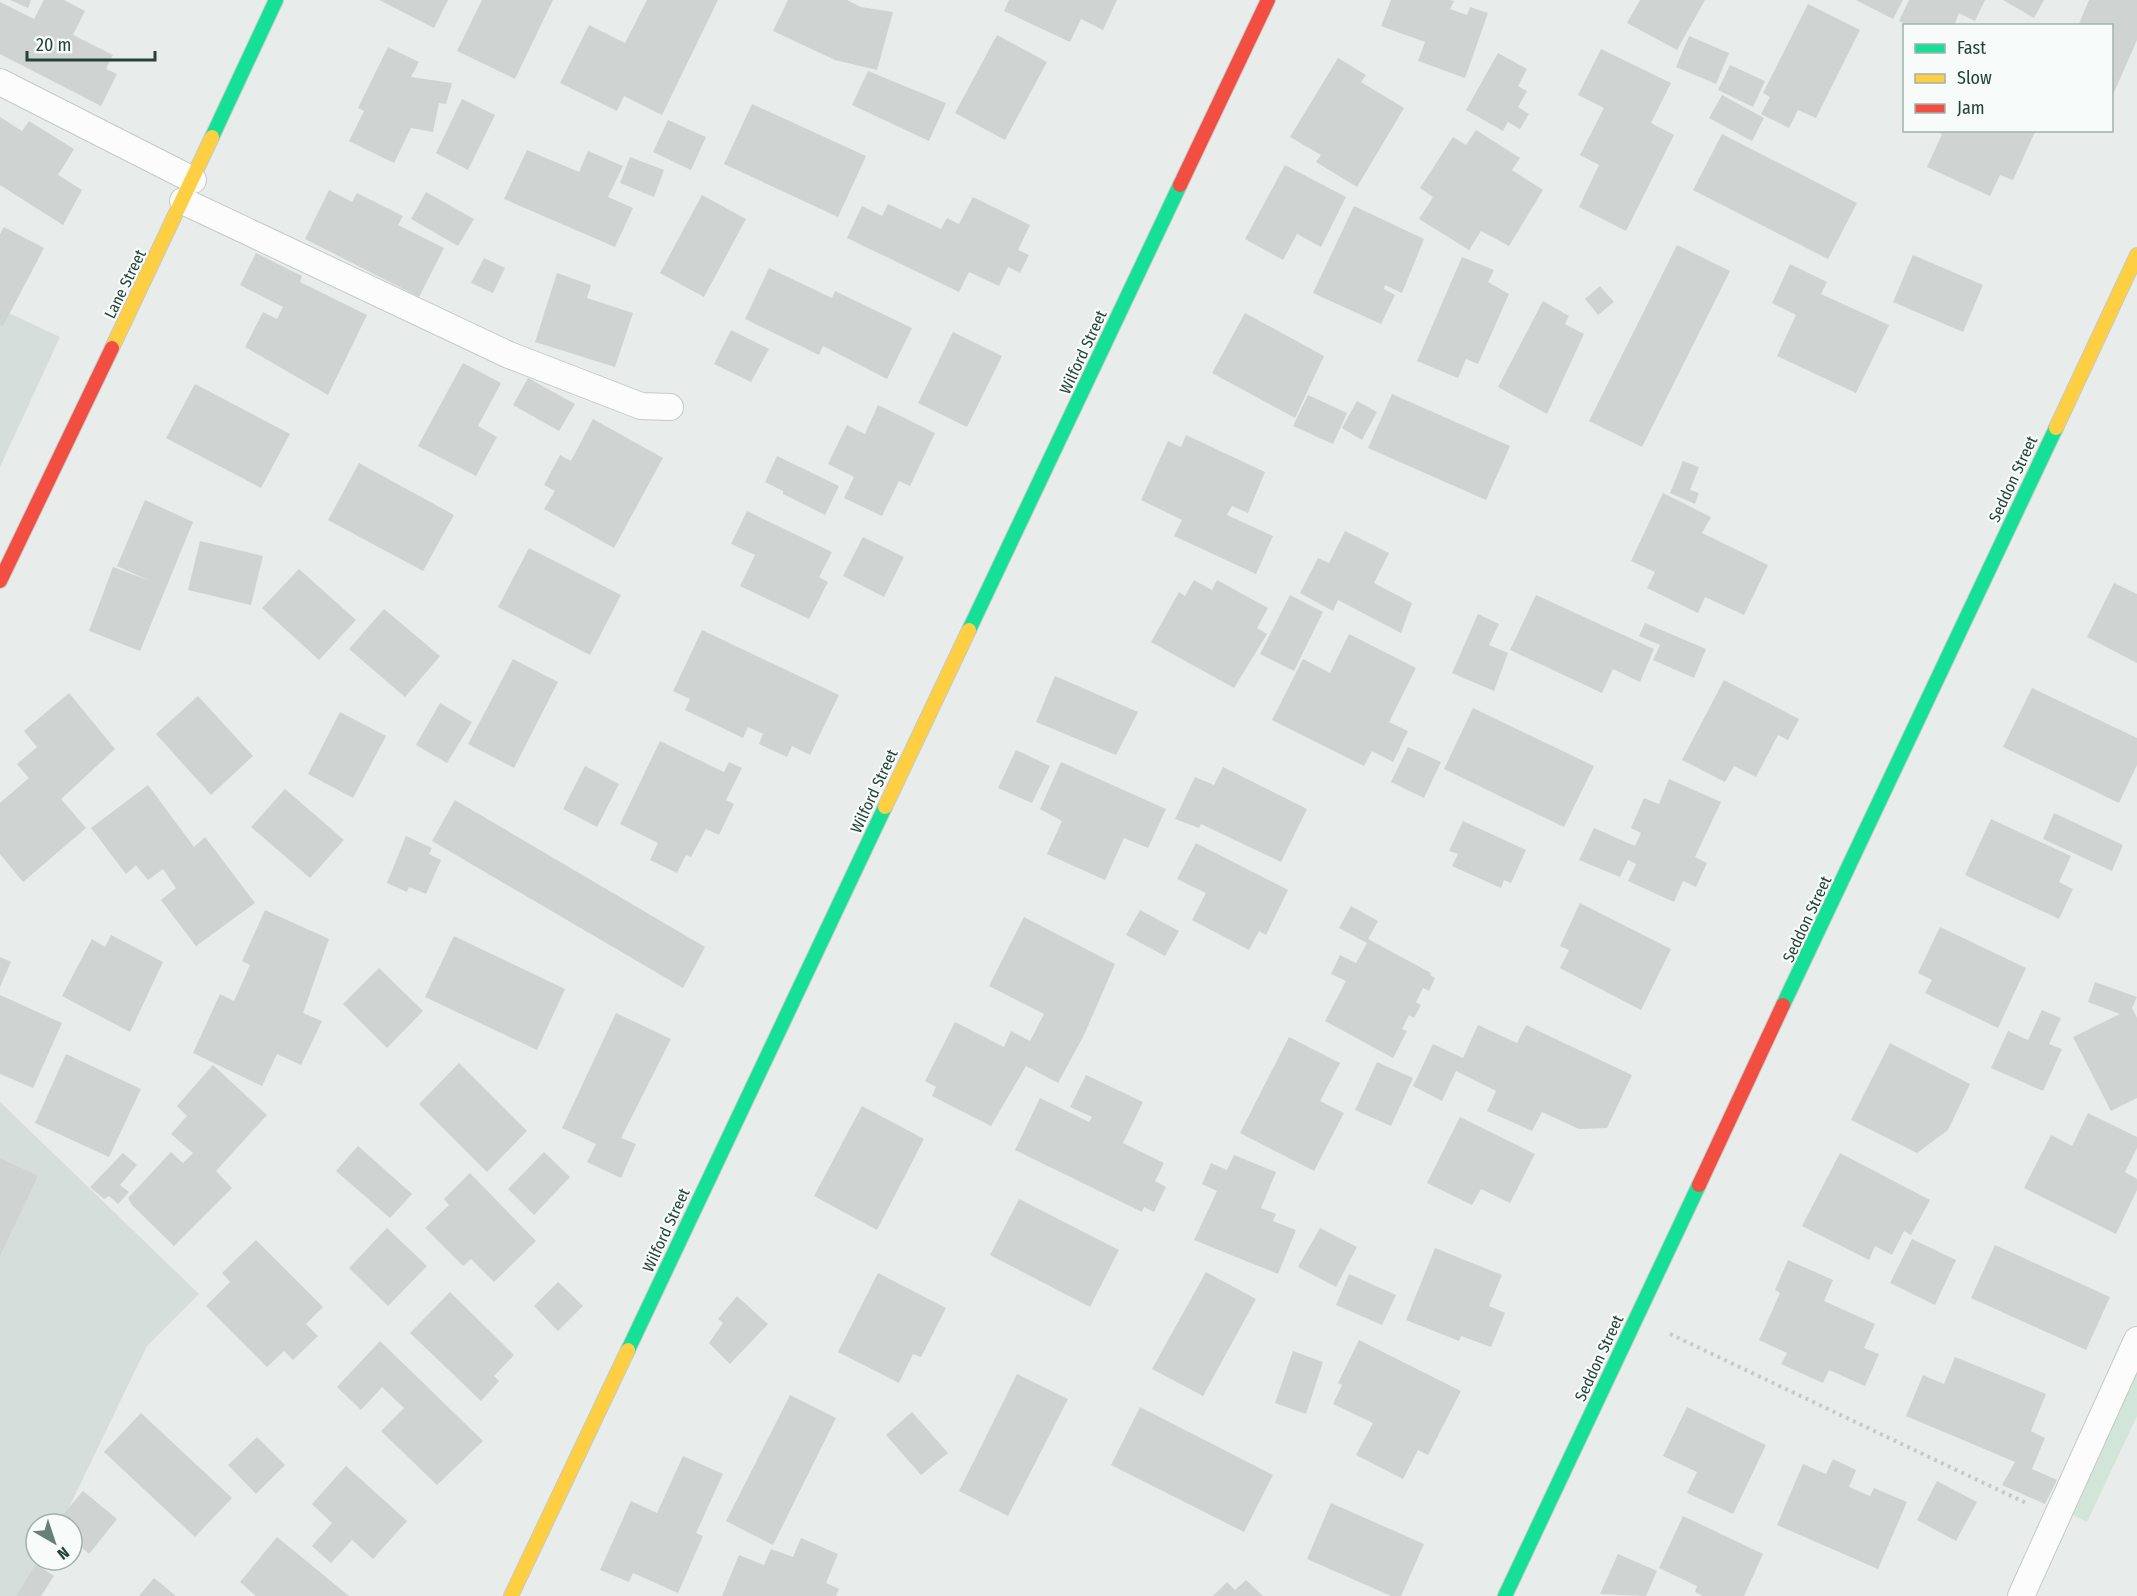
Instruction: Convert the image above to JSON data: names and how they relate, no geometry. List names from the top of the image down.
{
  "streets": {
    "street": ["Lane Street", "Wilford Street", "Seddon Street"]
  },
  "legend": ["Fast", "Slow", "Jam"],
  "scale_bar": "20 m",
  "north": "bottom right"
}
